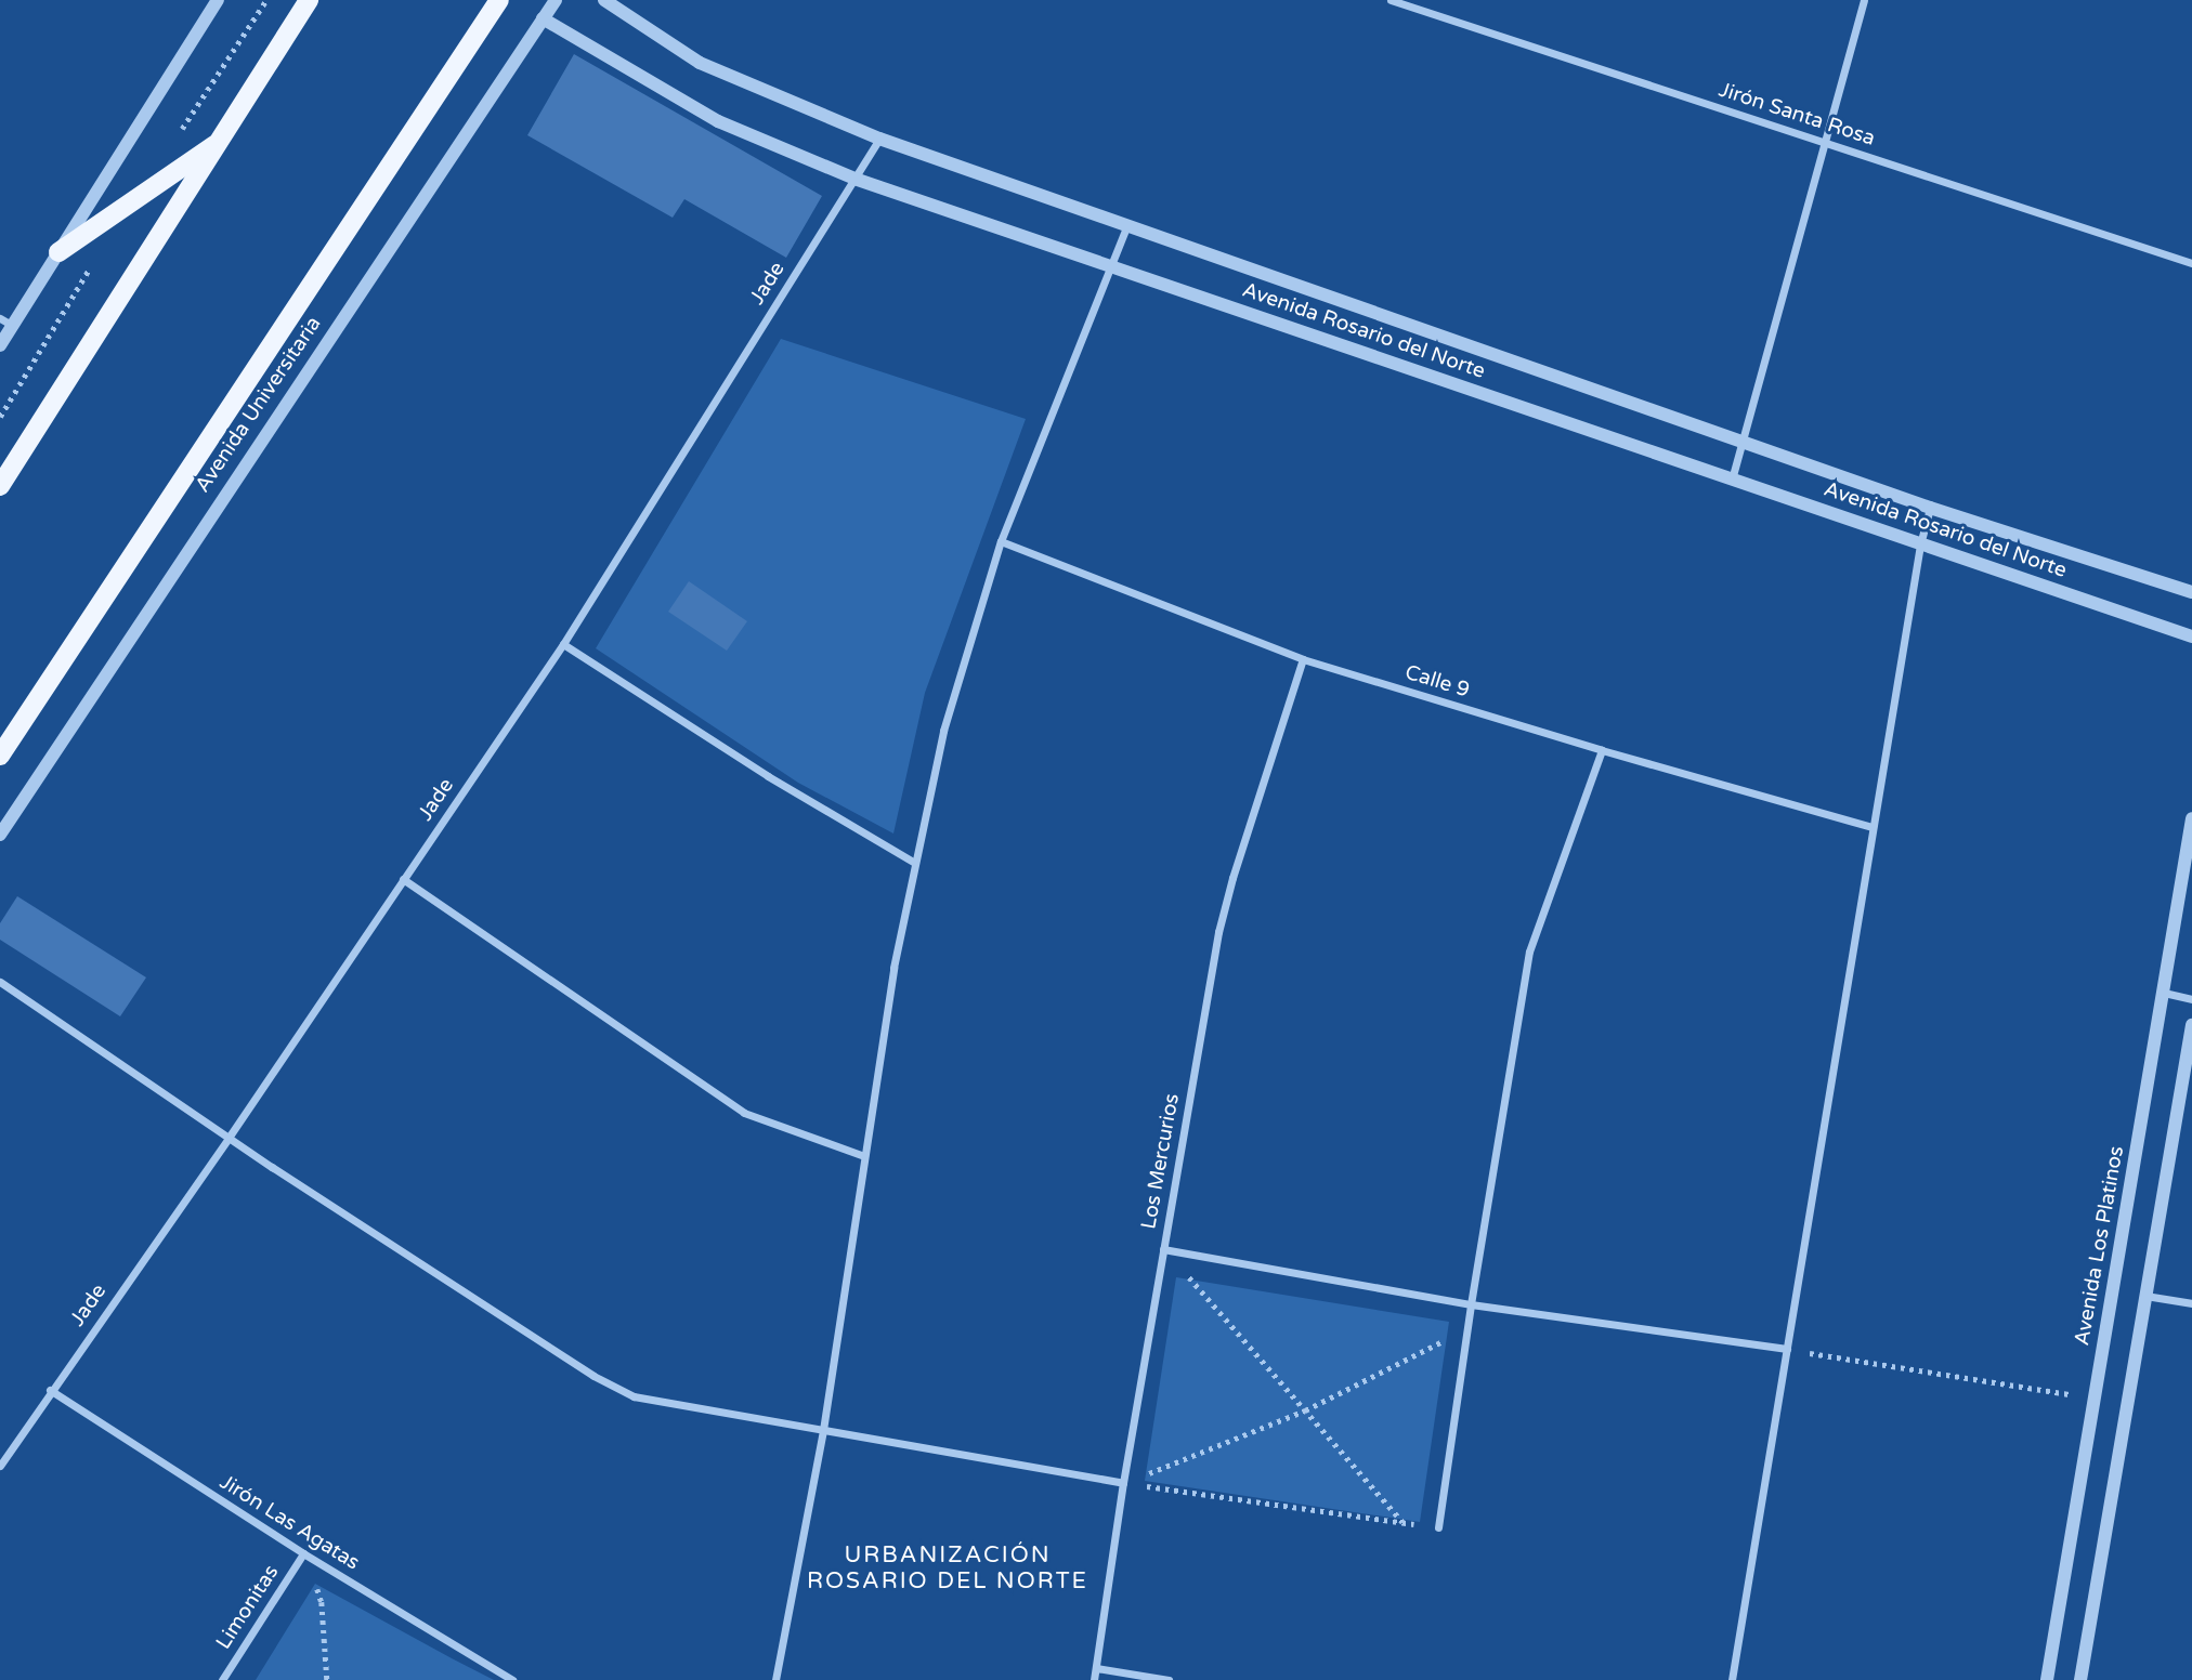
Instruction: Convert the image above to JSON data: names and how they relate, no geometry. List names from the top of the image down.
{
  "streets": {
    "main road": ["Avenida Universitaria"],
    "street": [
      "Jirón Santa Rosa",
      "Jade",
      "Avenida Rosario del Norte",
      "Calle 9",
      "Los Mercurios",
      "Avenida Los Platinos",
      "Jirón Las Agatas",
      "Limonitas"
    ]
  },
  "crossings": [
    ["Jade", "Avenida Rosario del Norte"],
    ["Jade", "Jirón Las Agatas"],
    ["Avenida Rosario del Norte", "Avenida Universitaria"],
    ["Calle 9", "Los Mercurios"],
    ["Jirón Las Agatas", "Limonitas"]
  ],
  "districts": ["URBANIZACIÓN ROSARIO DEL NORTE"]
}
